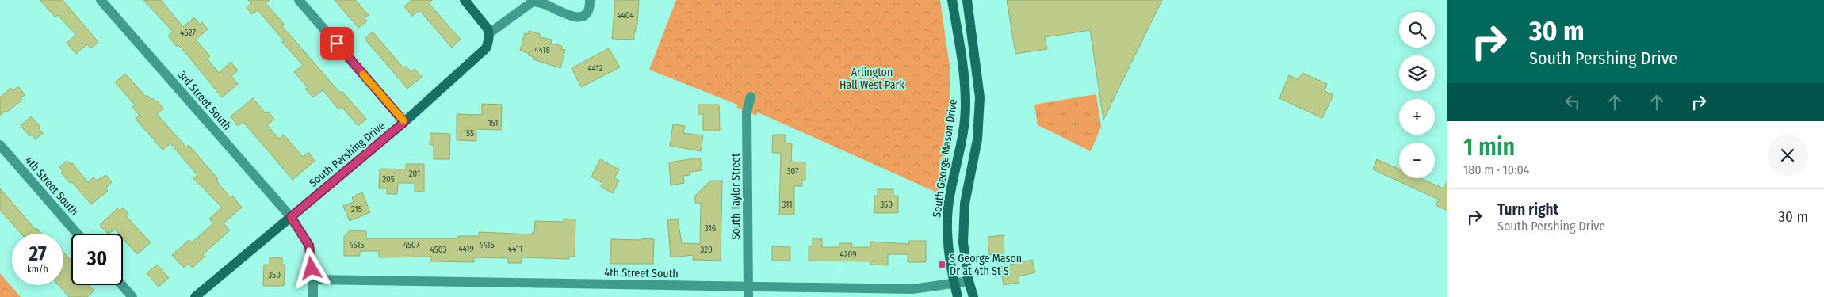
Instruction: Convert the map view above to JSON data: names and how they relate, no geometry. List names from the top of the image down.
{
  "streets": {
    "main road": ["South Pershing Drive", "South George Mason Drive"],
    "street": ["3rd Street South", "4th Street South", "South Taylor Street"]
  },
  "crossings": [
    ["3rd Street South", "South Pershing Drive"],
    ["3rd Street South", "4th Street South"],
    ["South George Mason Drive", "4th Street South"],
    ["4th Street South", "South Taylor Street"]
  ],
  "parks": ["Arlington Hall West Park"],
  "places": {
    "transit": ["S George Mason Dr at 4th St S"]
  },
  "house_numbers": [
    "4404",
    "4627",
    "4418",
    "4412",
    "151",
    "155",
    "307",
    "201",
    "205",
    "311",
    "350",
    "215",
    "316",
    "4515",
    "4507",
    "4415",
    "4419",
    "4411",
    "4503",
    "320",
    "4209",
    "350"
  ],
  "page": {
    "turn": ["30 m", "South Pershing Drive"],
    "map_buttons": ["+", "−"],
    "heading": ["1 min", "180 m · 10:04"],
    "list": [
      {
        "name": "Turn right",
        "note": "South Pershing Drive",
        "value": "30 m"
      }
    ],
    "speed": "27 km/h",
    "limit": "30"
  }
}
